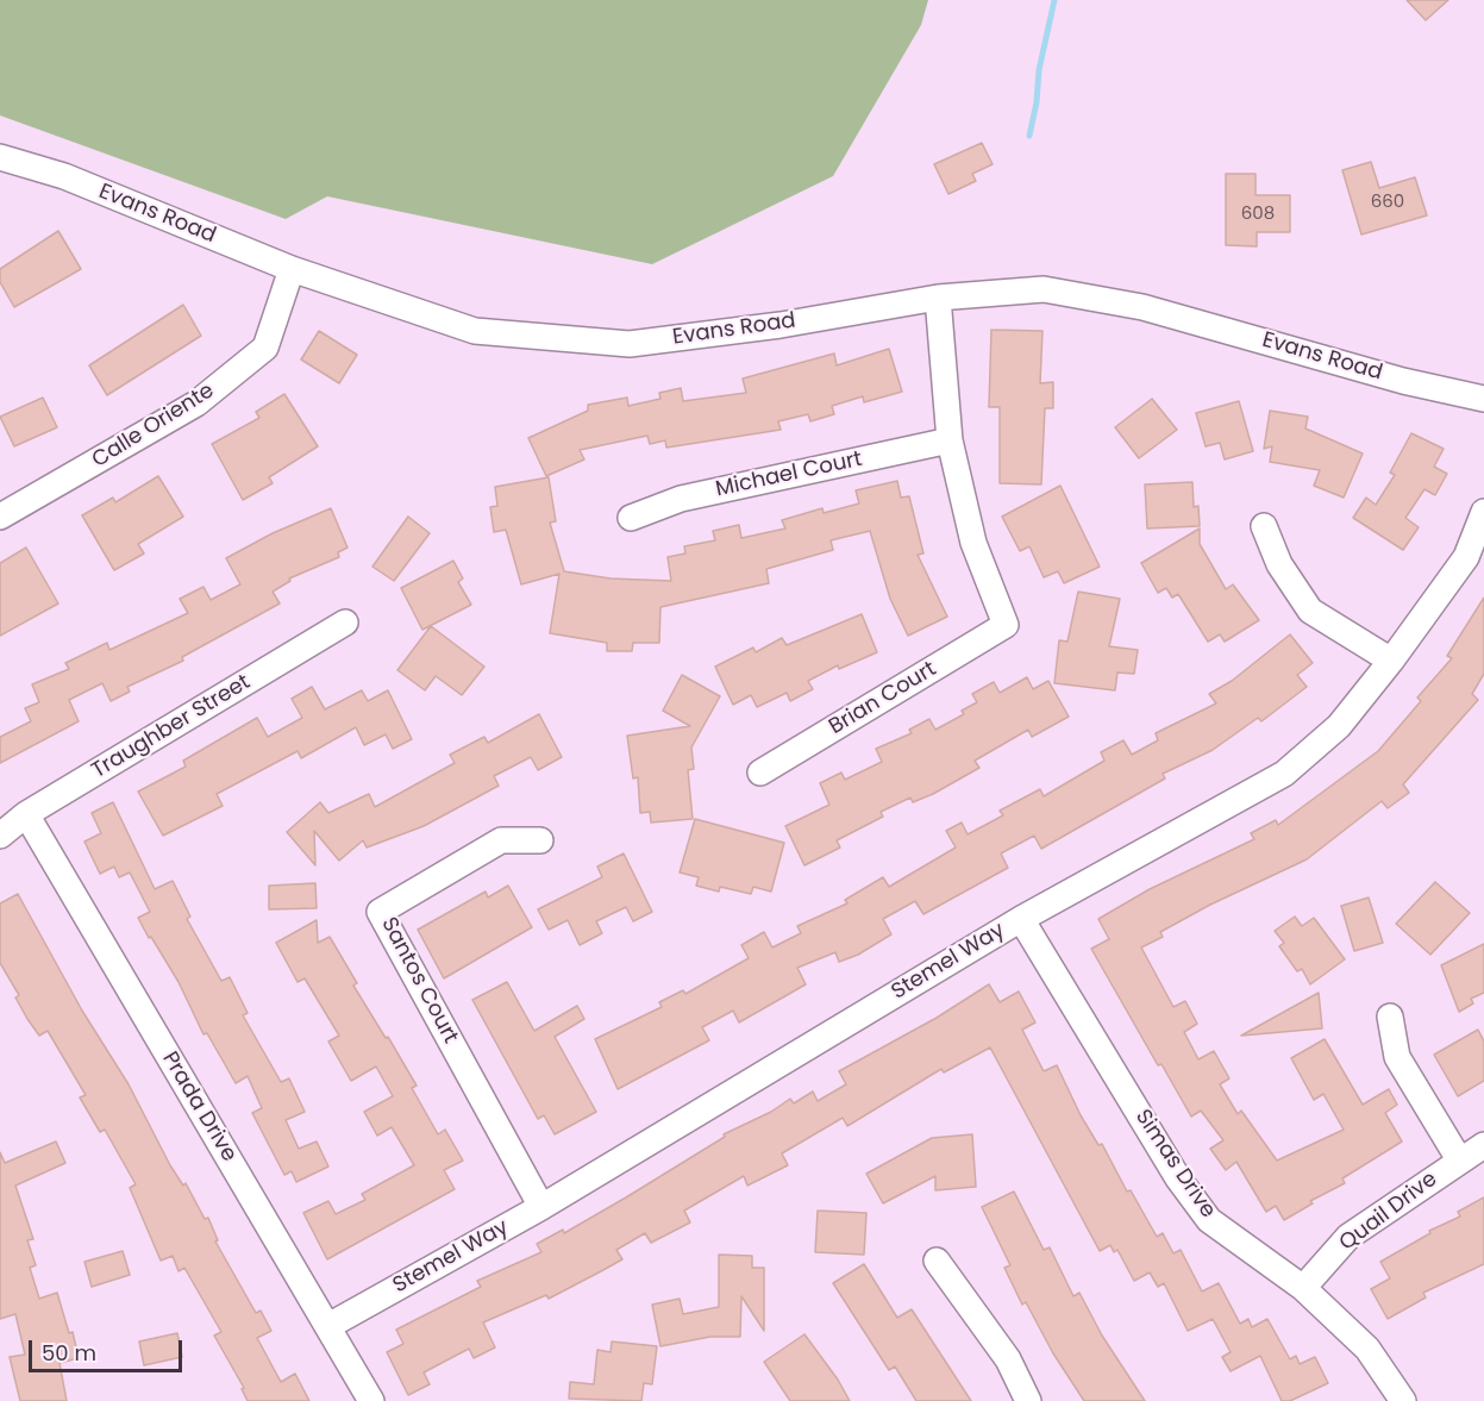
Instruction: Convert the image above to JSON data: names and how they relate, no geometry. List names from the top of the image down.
{
  "streets": {
    "street": [
      "Evans Road",
      "Calle Oriente",
      "Michael Court",
      "Brian Court",
      "Traughber Street",
      "Stemel Way",
      "Santos Court",
      "Prada Drive",
      "Simas Drive",
      "Quail Drive"
    ]
  },
  "crossings": [
    ["Evans Road", "Calle Oriente"],
    ["Michael Court", "Brian Court"],
    ["Traughber Street", "Prada Drive"],
    ["Stemel Way", "Santos Court"],
    ["Stemel Way", "Prada Drive"],
    ["Stemel Way", "Simas Drive"],
    ["Simas Drive", "Quail Drive"]
  ],
  "house_numbers": ["660", "608"],
  "scale_bar": "50 m"
}
